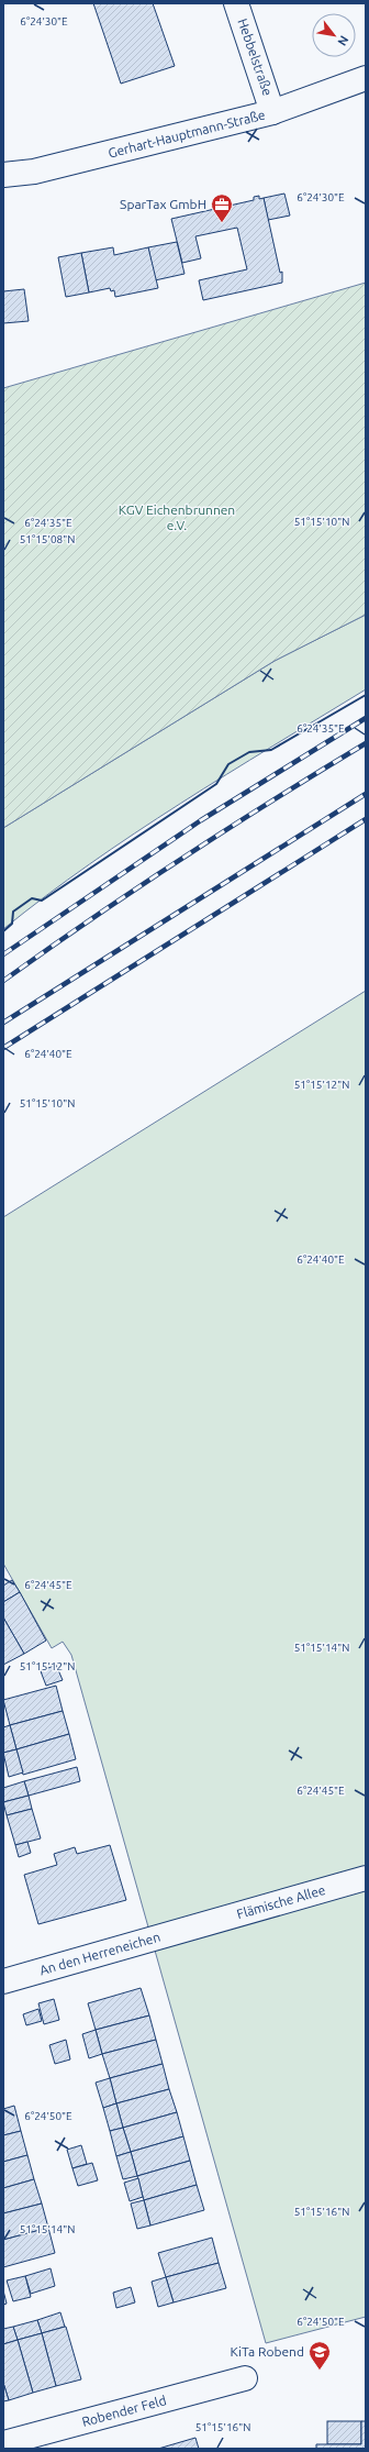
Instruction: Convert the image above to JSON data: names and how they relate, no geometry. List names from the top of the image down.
{
  "streets": {
    "street": [
      "Hebbelstraße",
      "Gerhart-Hauptmann-Straße",
      "Flämische Allee",
      "An den Herreneichen",
      "Robender Feld"
    ]
  },
  "crossings": [
    ["Hebbelstraße", "Gerhart-Hauptmann-Straße"],
    ["Flämische Allee", "An den Herreneichen"]
  ],
  "parks": ["KGV Eichenbrunnen e.V."],
  "places": {
    "office": ["SparTax GmbH"],
    "school or university": ["KiTa Robend"]
  },
  "north": "bottom right",
  "coordinates": [
    "6°24'30\"E",
    "51°15'10\"N",
    "6°24'35\"E",
    "51°15'08\"N",
    "6°24'40\"E",
    "51°15'12\"N",
    "6°24'45\"E",
    "51°15'14\"N",
    "6°24'50\"E",
    "51°15'16\"N"
  ]
}
